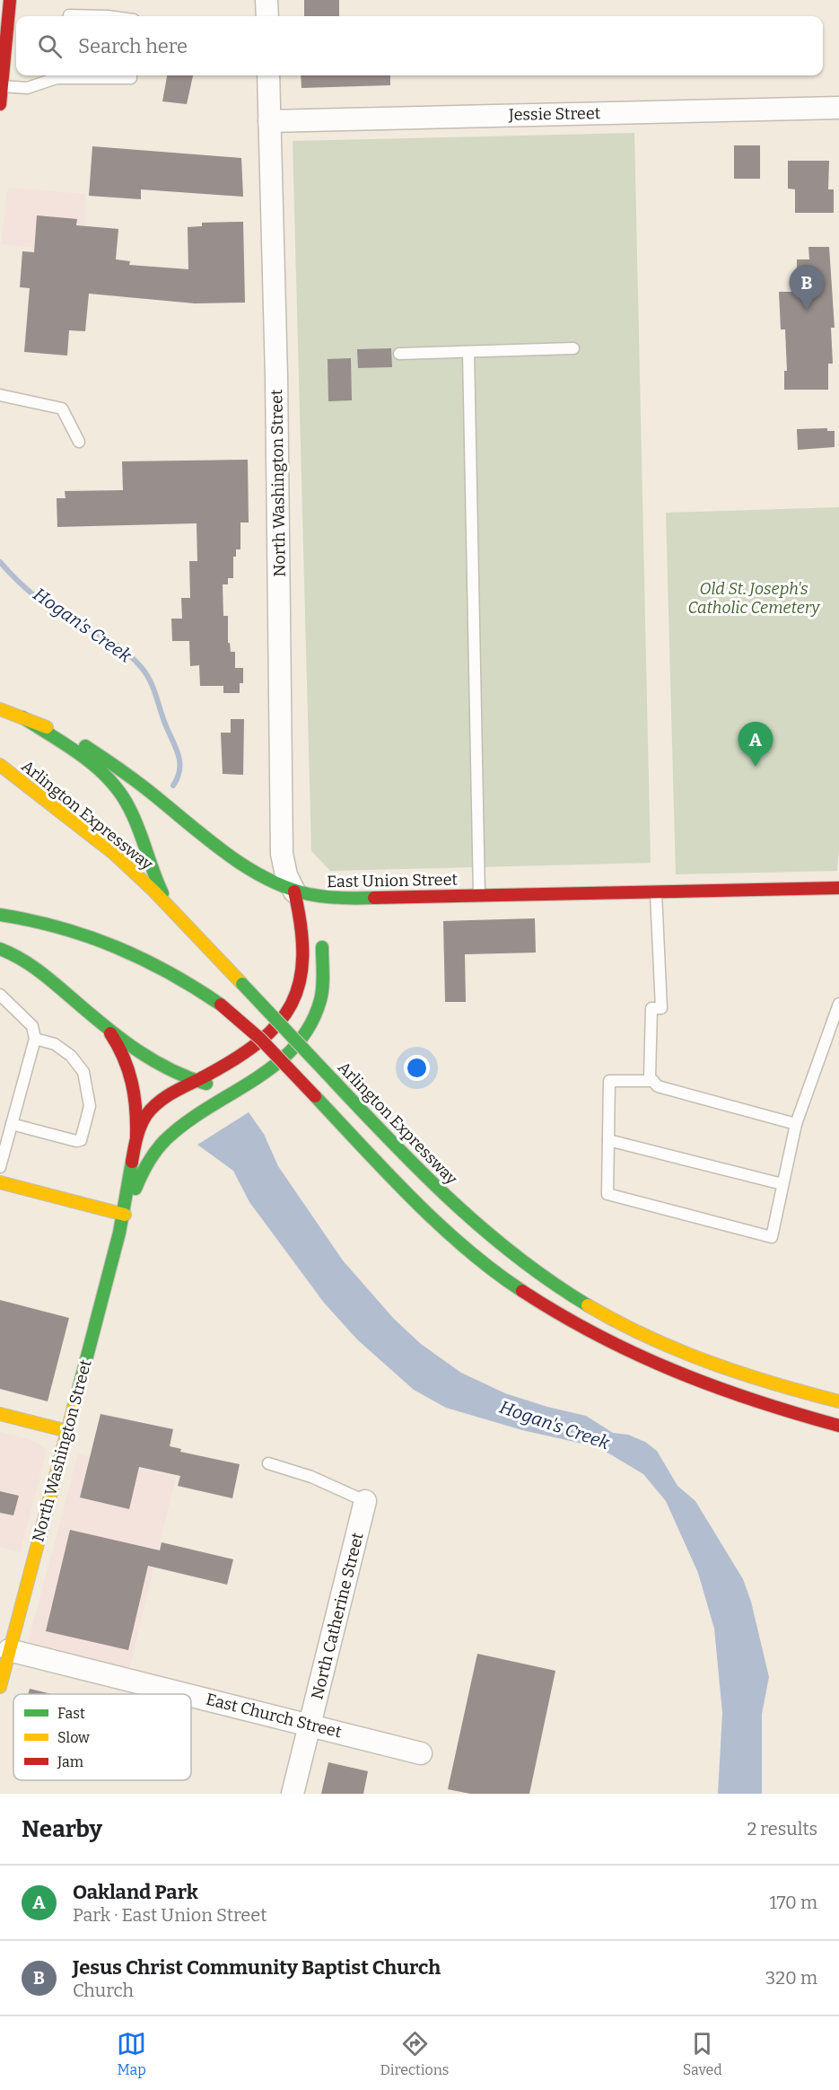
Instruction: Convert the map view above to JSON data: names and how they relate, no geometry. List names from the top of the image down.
{
  "streets": {
    "main road": ["North Washington Street", "Arlington Expressway", "East Union Street"],
    "street": ["Jessie Street", "North Catherine Street", "East Church Street"]
  },
  "crossings": [
    ["Jessie Street", "North Washington Street"],
    ["North Washington Street", "East Union Street"],
    ["North Washington Street", "East Church Street"],
    ["North Catherine Street", "East Church Street"]
  ],
  "water": ["Hogan's Creek"],
  "parks": ["Old St. Joseph's Catholic Cemetery"],
  "legend": ["Fast", "Slow", "Jam"],
  "page": {
    "search": "Search here",
    "pins": ["B", "A"],
    "heading": ["Nearby", "2 results"],
    "list": [
      {
        "mark": "A",
        "name": "Oakland Park",
        "note": "Park · East Union Street",
        "value": "170 m"
      },
      {
        "mark": "B",
        "name": "Jesus Christ Community Baptist Church",
        "note": "Church",
        "value": "320 m"
      }
    ],
    "nav": ["Map", "Directions", "Saved"]
  }
}
